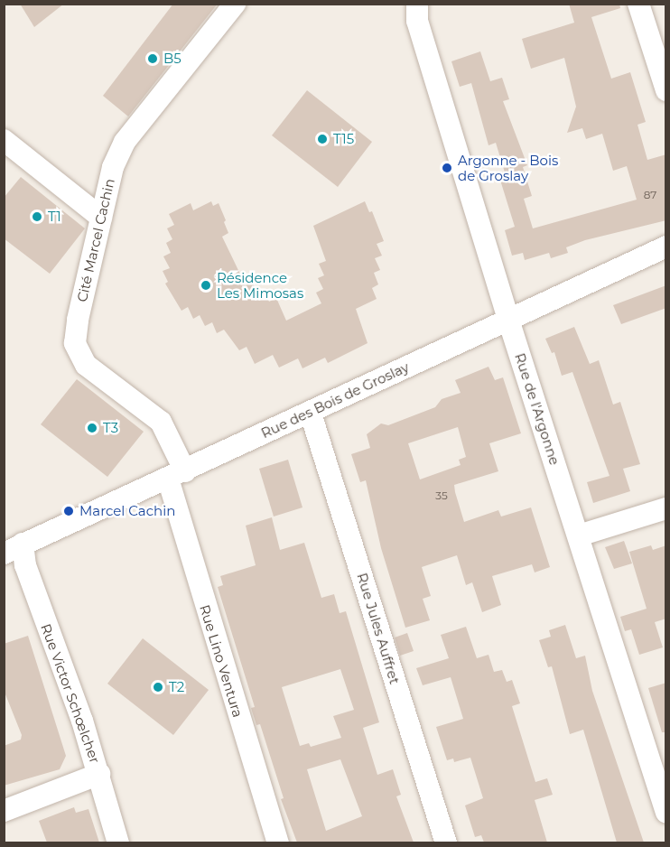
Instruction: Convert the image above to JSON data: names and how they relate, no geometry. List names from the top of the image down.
{
  "streets": {
    "street": [
      "Cité Marcel Cachin",
      "Rue des Bois de Groslay",
      "Rue de l'Argonne",
      "Rue Jules Auffret",
      "Rue Lino Ventura",
      "Rue Victor Schœlcher"
    ]
  },
  "crossings": [
    ["Cité Marcel Cachin", "Rue des Bois de Groslay"],
    ["Cité Marcel Cachin", "Rue Lino Ventura"],
    ["Rue des Bois de Groslay", "Rue de l'Argonne"],
    ["Rue des Bois de Groslay", "Rue Jules Auffret"],
    ["Rue des Bois de Groslay", "Rue Lino Ventura"],
    ["Rue des Bois de Groslay", "Rue Victor Schœlcher"]
  ],
  "places": [
    "B5",
    "T15",
    "Argonne - Bois de Groslay",
    "T1",
    "Résidence Les Mimosas",
    "T3",
    "Marcel Cachin",
    "T2"
  ],
  "house_numbers": ["87", "35"]
}
